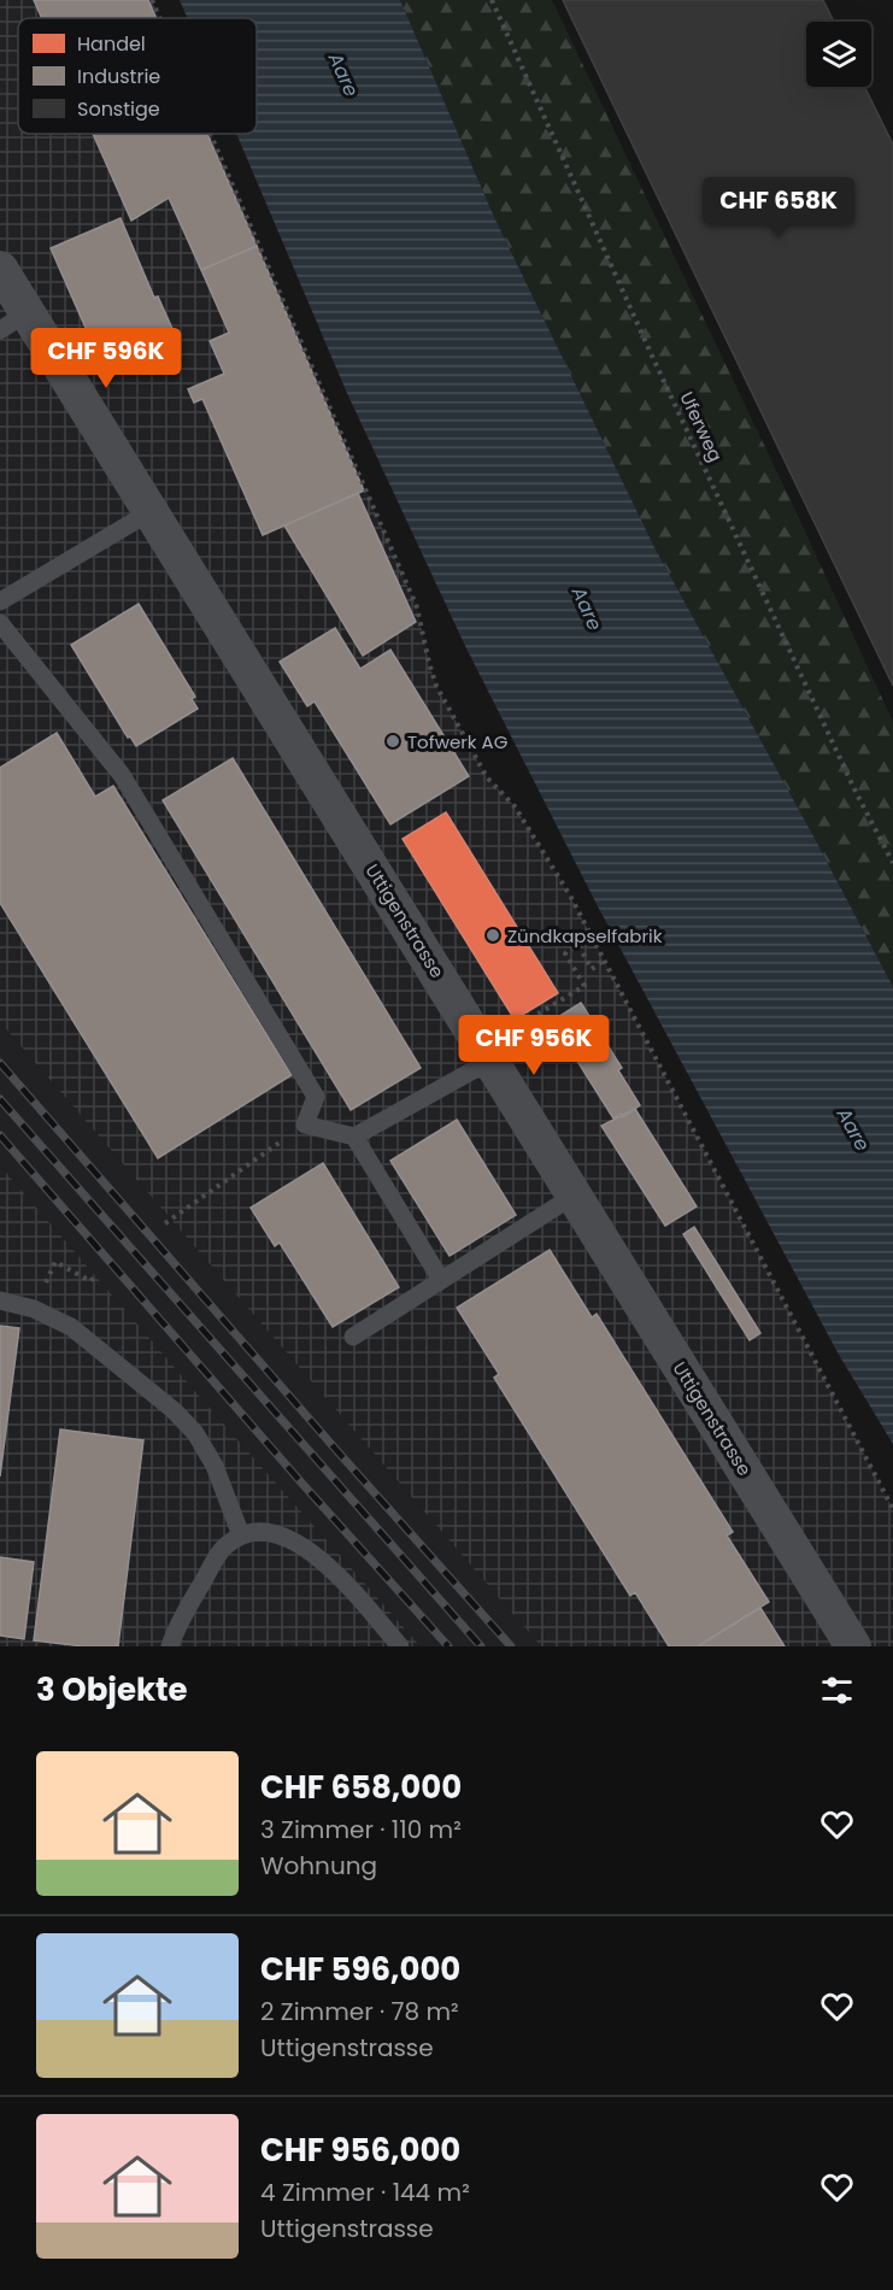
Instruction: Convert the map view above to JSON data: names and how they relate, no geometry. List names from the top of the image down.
{
  "streets": {
    "street": ["Uttigenstrasse"],
    "path": ["Uferweg"]
  },
  "water": ["Aare"],
  "places": ["Tofwerk AG", "Zündkapselfabrik"],
  "legend": ["Handel", "Industrie", "Sonstige"],
  "page": {
    "price": ["CHF 658K", "CHF 596K", "CHF 956K"],
    "heading": "3 Objekte",
    "list": [
      {
        "name": "CHF 658,000",
        "note": "3 Zimmer · 110 m² · Wohnung"
      },
      {
        "name": "CHF 596,000",
        "note": "2 Zimmer · 78 m² · Uttigenstrasse"
      },
      {
        "name": "CHF 956,000",
        "note": "4 Zimmer · 144 m² · Uttigenstrasse"
      }
    ]
  }
}
